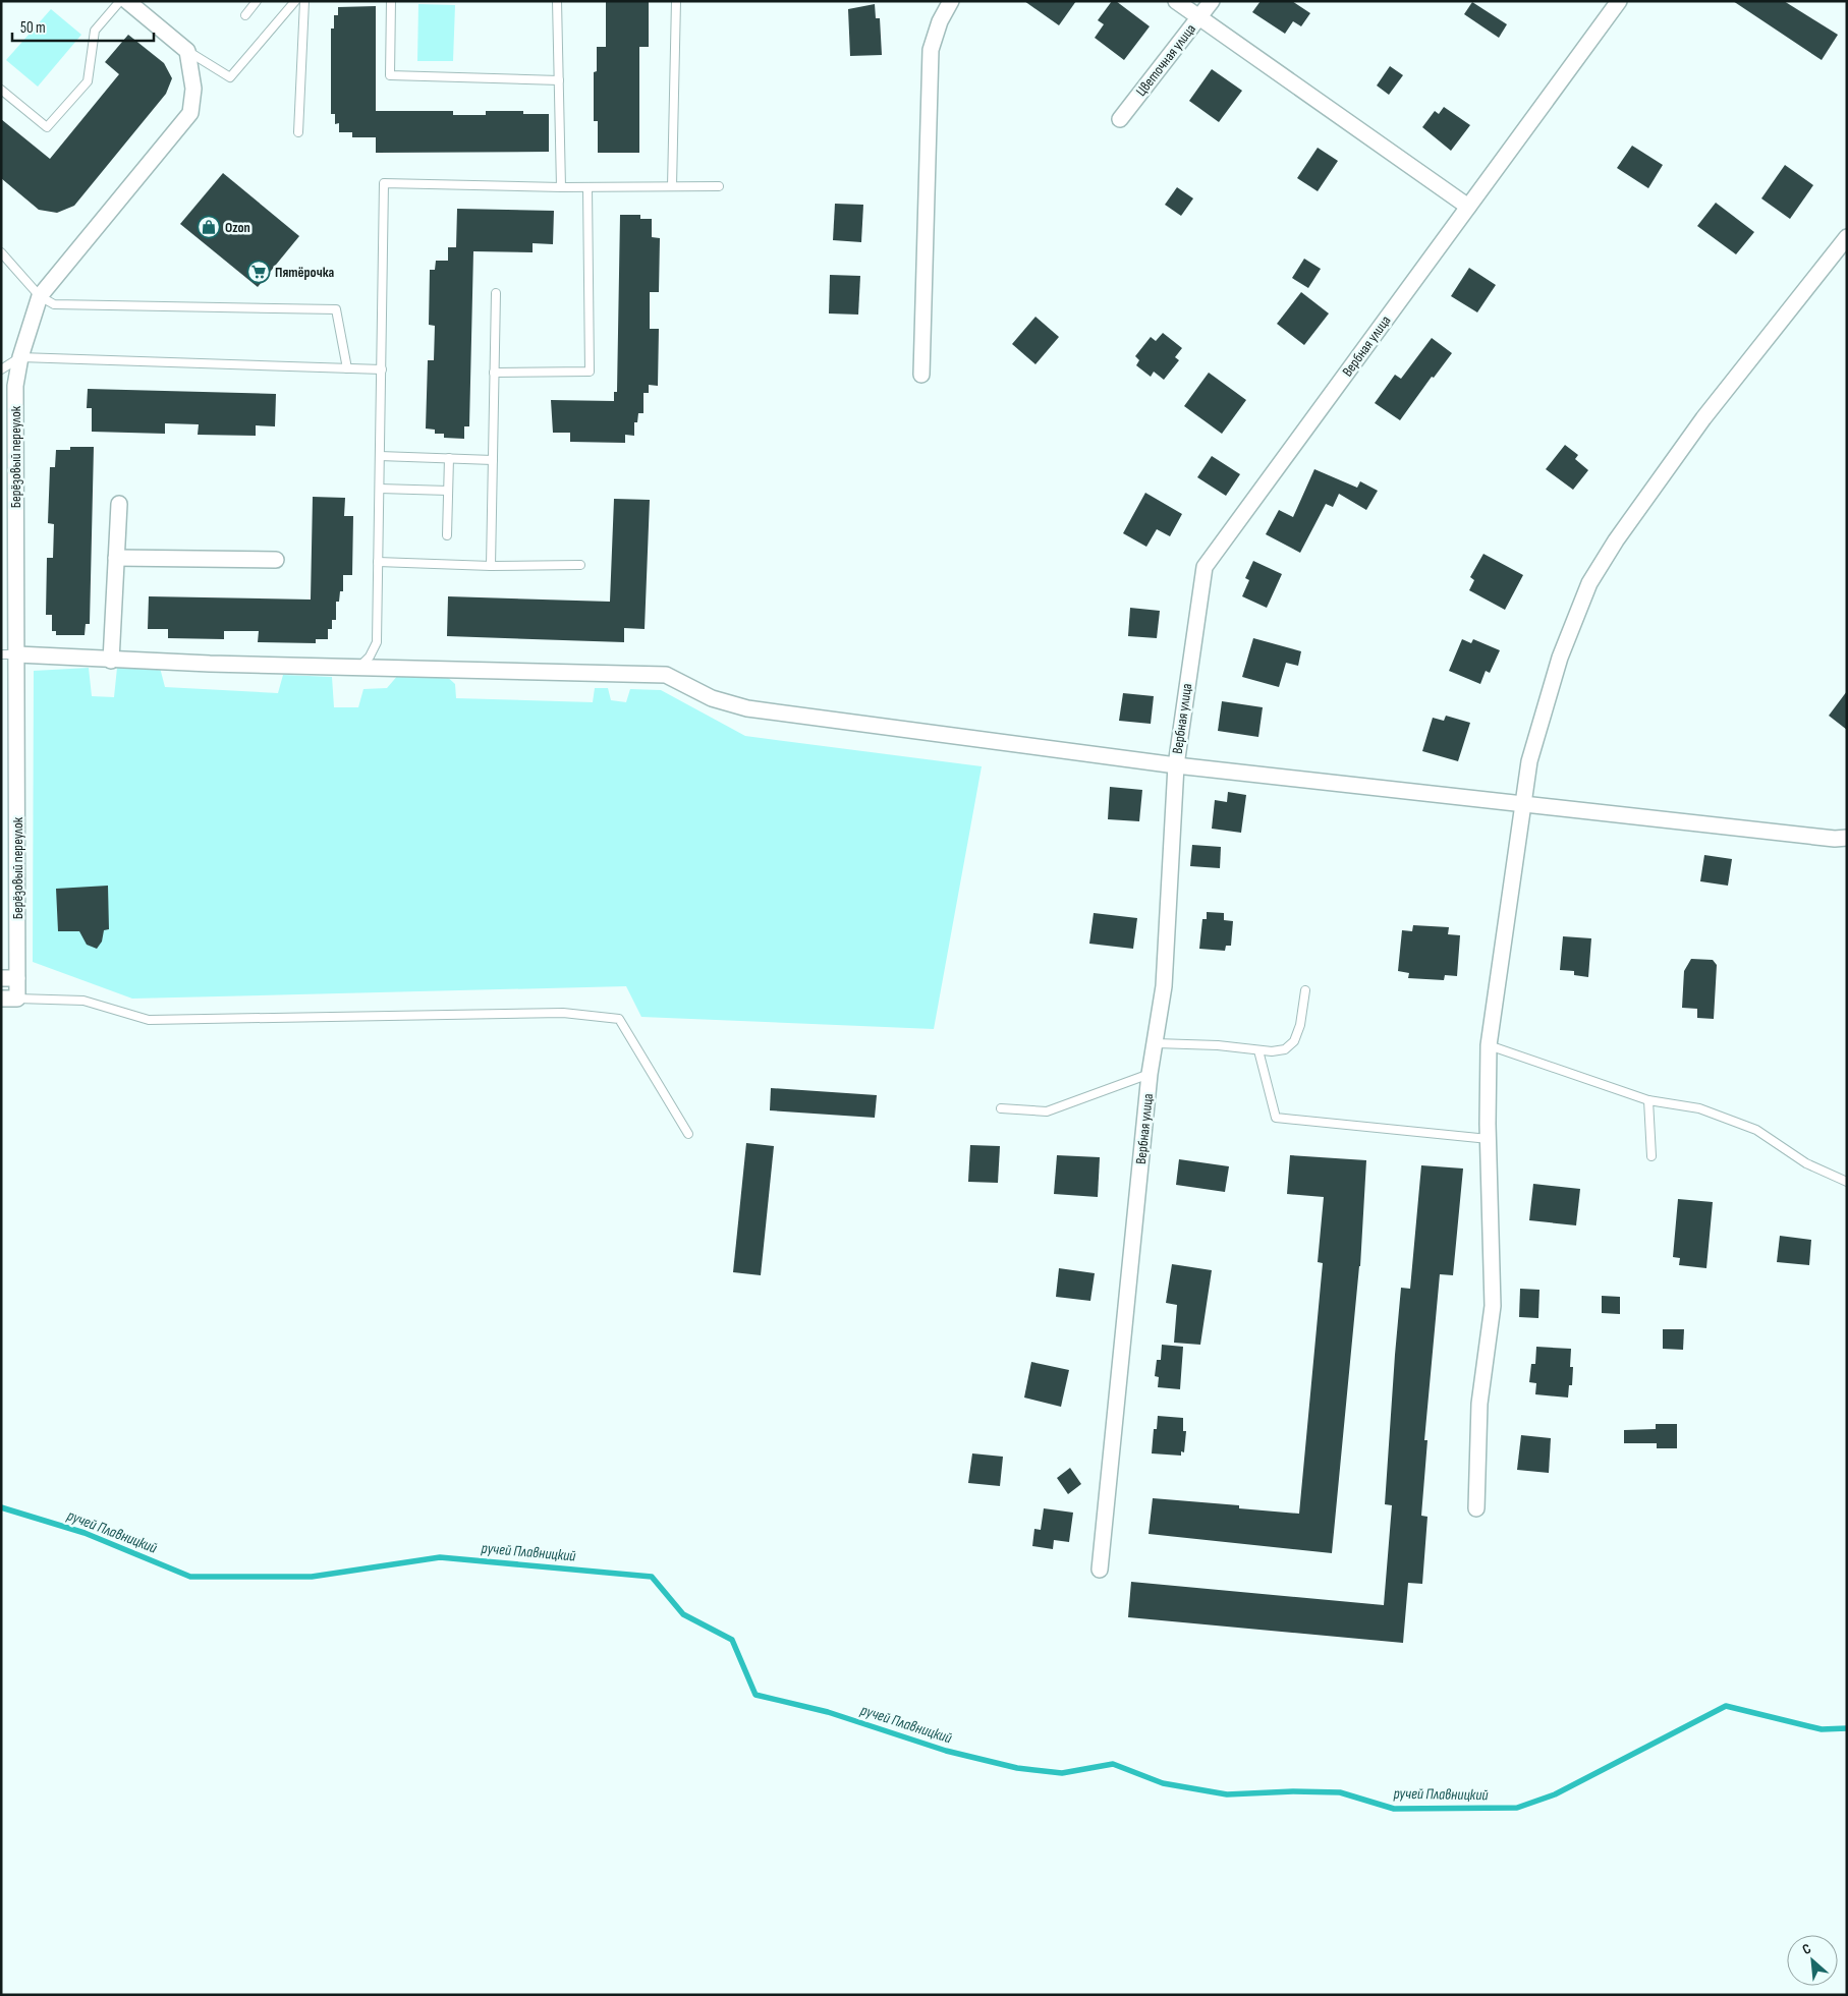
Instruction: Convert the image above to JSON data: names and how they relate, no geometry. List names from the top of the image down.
{
  "streets": {
    "street": ["Цветочная улица", "Вербная улица", "Берёзовый переулок"]
  },
  "water": ["ручей Плавницкий"],
  "places": {
    "shop": ["Ozon"],
    "supermarket": ["Пятёрочка"]
  },
  "scale_bar": "50 m",
  "north": "top left"
}
